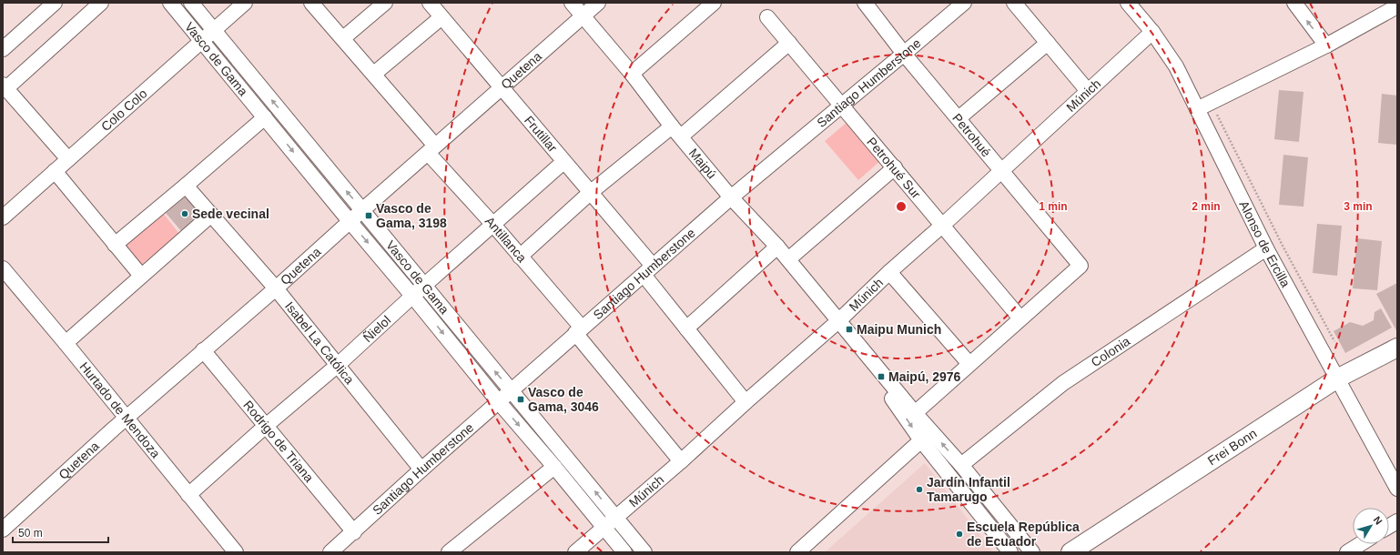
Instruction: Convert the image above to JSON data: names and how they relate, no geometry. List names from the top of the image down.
{
  "streets": {
    "main road": ["Frei Bonn"],
    "street": [
      "Vasco de Gama",
      "Quetena",
      "Santiago Humberstone",
      "Múnich",
      "Colo Colo",
      "Frutillar",
      "Petrohué",
      "Maipú",
      "Petrohué Sur",
      "Antillanca",
      "Alonso de Ercilla",
      "Ñielol",
      "Isabel La Católica",
      "Colonia",
      "Hurtado de Mendoza",
      "Rodrigo de Triana"
    ]
  },
  "crossings": [
    ["Vasco de Gama", "Quetena"],
    ["Vasco de Gama", "Santiago Humberstone"],
    ["Vasco de Gama", "Múnich"],
    ["Vasco de Gama", "Colo Colo"],
    ["Vasco de Gama", "Ñielol"],
    ["Quetena", "Frutillar"],
    ["Quetena", "Maipú"],
    ["Quetena", "Antillanca"],
    ["Quetena", "Isabel La Católica"],
    ["Quetena", "Hurtado de Mendoza"],
    ["Quetena", "Rodrigo de Triana"],
    ["Santiago Humberstone", "Frutillar"],
    ["Santiago Humberstone", "Petrohué"],
    ["Santiago Humberstone", "Maipú"],
    ["Santiago Humberstone", "Petrohué Sur"],
    ["Santiago Humberstone", "Antillanca"],
    ["Santiago Humberstone", "Isabel La Católica"],
    ["Santiago Humberstone", "Rodrigo de Triana"],
    ["Múnich", "Frutillar"],
    ["Múnich", "Petrohué"],
    ["Múnich", "Maipú"],
    ["Múnich", "Petrohué Sur"],
    ["Múnich", "Antillanca"],
    ["Múnich", "Alonso de Ercilla"],
    ["Frutillar", "Ñielol"],
    ["Petrohué", "Petrohué Sur"],
    ["Antillanca", "Ñielol"],
    ["Alonso de Ercilla", "Colonia"],
    ["Alonso de Ercilla", "Frei Bonn"],
    ["Ñielol", "Isabel La Católica"],
    ["Ñielol", "Hurtado de Mendoza"],
    ["Ñielol", "Rodrigo de Triana"]
  ],
  "places": {
    "other": ["Sede vecinal", "Jardín Infantil Tamarugo", "Escuela República de Ecuador"],
    "transit": [
      "Vasco de Gama, 3198",
      "Maipu Munich",
      "Maipú, 2976",
      "Vasco de Gama, 3046"
    ]
  },
  "scale_bar": "50 m",
  "north": "top right",
  "rings": ["1 min", "2 min", "3 min"]
}
